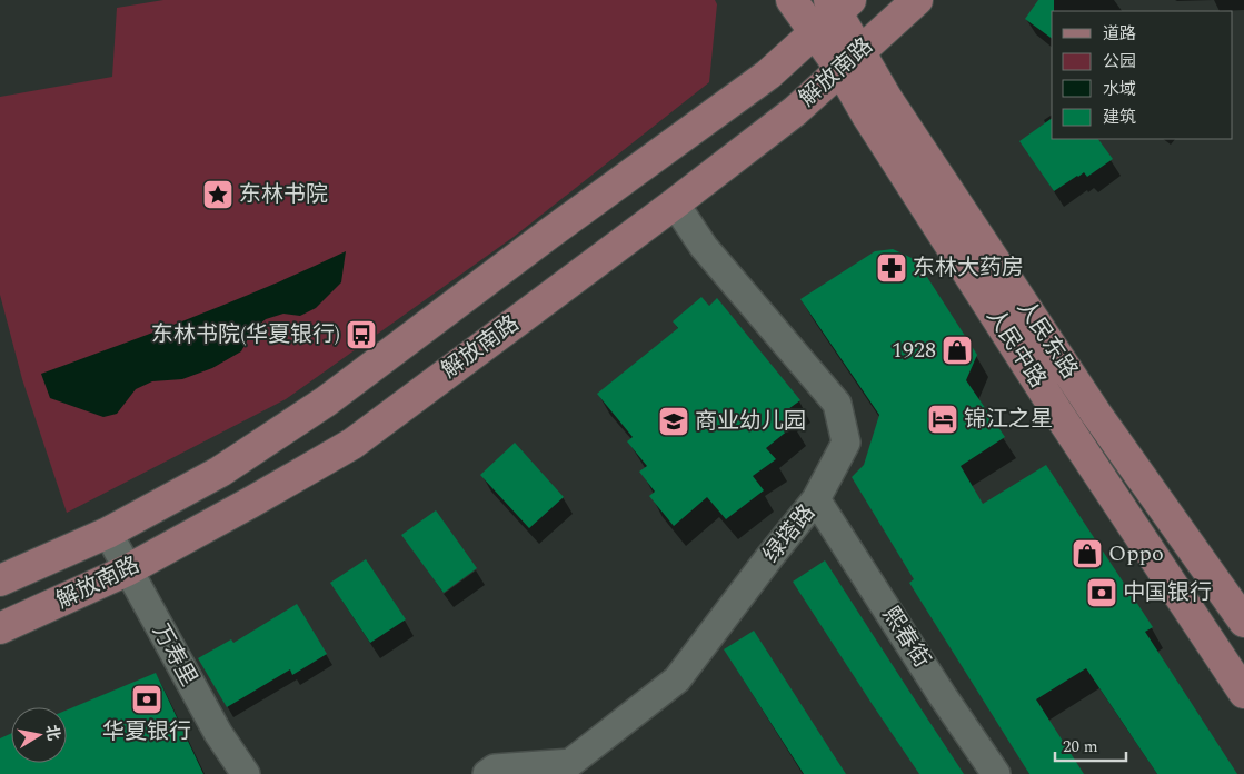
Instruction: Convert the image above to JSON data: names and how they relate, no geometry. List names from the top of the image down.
{
  "streets": {
    "main road": ["解放南路", "人民东路", "人民中路"],
    "street": ["绿塔路", "熙春街", "万寿里"]
  },
  "crossings": [
    ["解放南路", "人民东路"],
    ["解放南路", "人民中路"],
    ["解放南路", "绿塔路"],
    ["解放南路", "万寿里"],
    ["人民东路", "人民中路"],
    ["绿塔路", "熙春街"]
  ],
  "places": {
    "place": ["东林书院"],
    "pharmacy": ["东林大药房"],
    "bus stop": ["东林书院(华夏银行)"],
    "shop": ["1928", "Oppo"],
    "hotel": ["锦江之星"],
    "school or university": ["商业幼儿园"],
    "bank": ["中国银行", "华夏银行"]
  },
  "legend": [
    "道路",
    "公园",
    "水域",
    "建筑"
  ],
  "scale_bar": "20 m",
  "north": "right"
}
